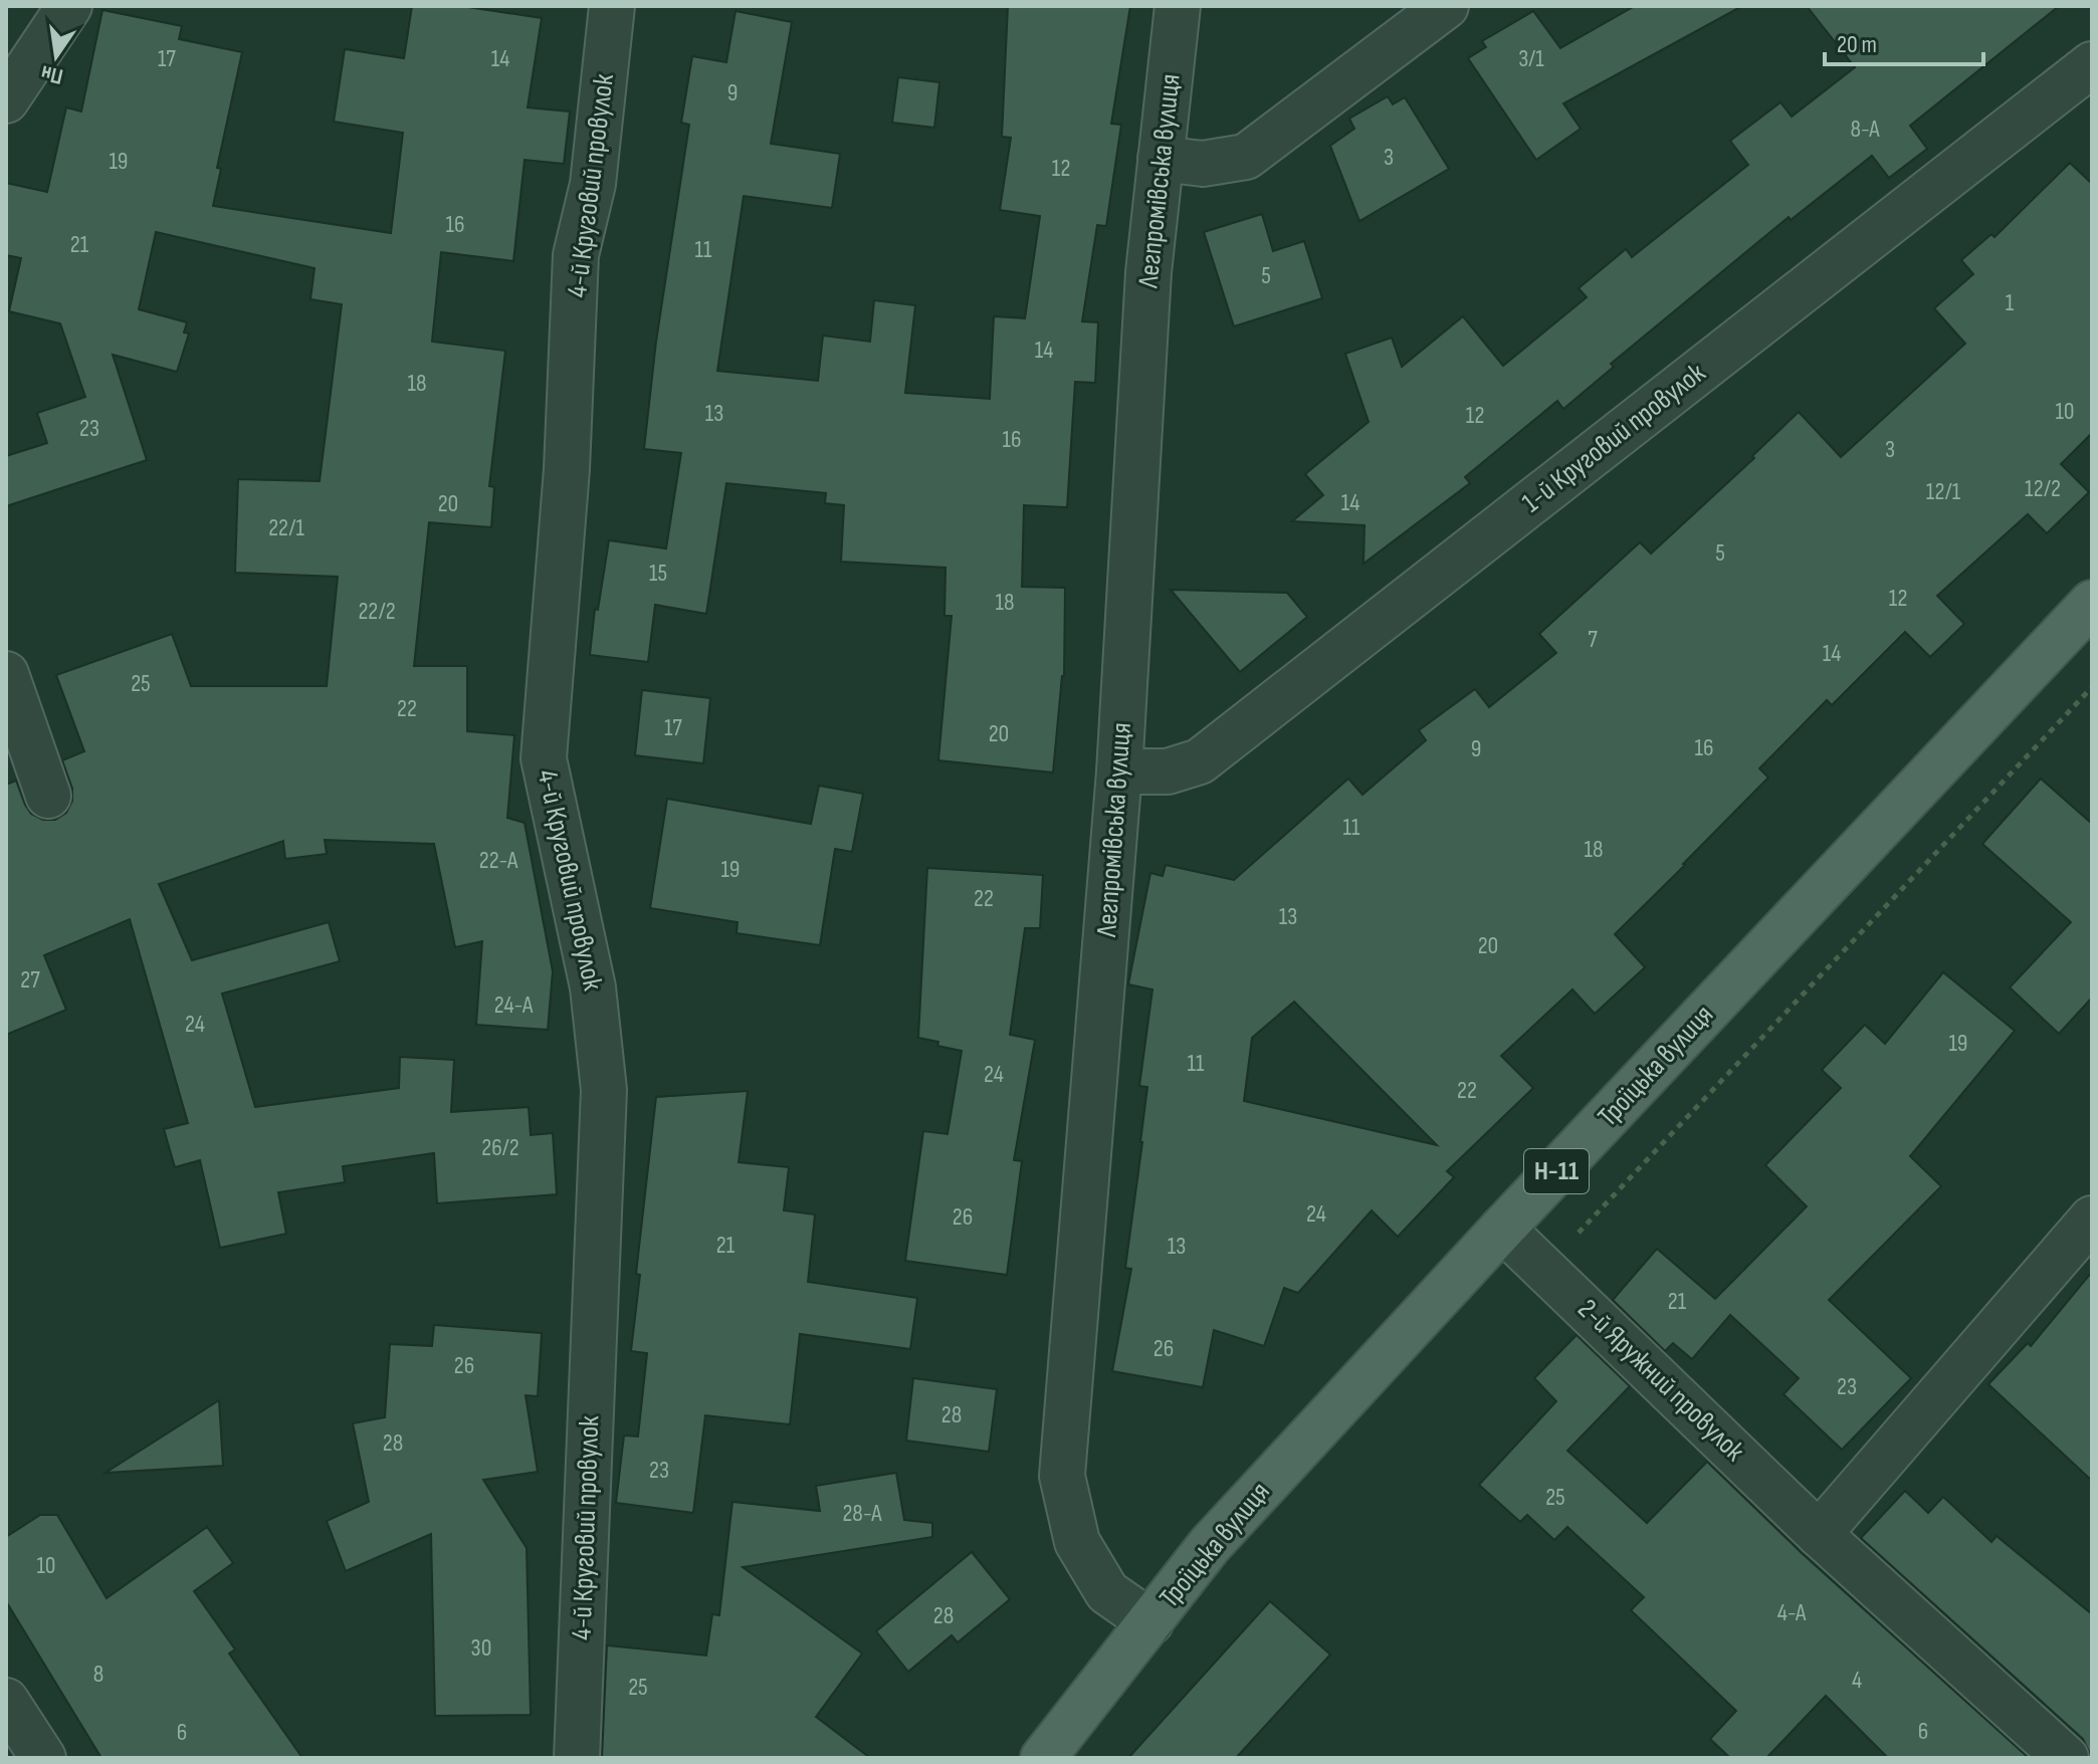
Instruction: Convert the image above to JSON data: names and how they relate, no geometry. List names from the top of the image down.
{
  "streets": {
    "main road": ["Троїцька вулиця", "Н-11"],
    "street": [
      "Легпромівська вулиця",
      "4-й Круговий провулок",
      "1-й Круговий провулок",
      "2-й Яружний провулок"
    ]
  },
  "crossings": [
    ["Легпромівська вулиця", "1-й Круговий провулок"],
    ["Легпромівська вулиця", "Троїцька вулиця"],
    ["Троїцька вулиця", "2-й Яружний провулок"]
  ],
  "house_numbers": [
    "17",
    "14",
    "3/1",
    "9",
    "8-А",
    "3",
    "19",
    "12",
    "16",
    "21",
    "11",
    "5",
    "1",
    "14",
    "18",
    "10",
    "13",
    "12",
    "23",
    "16",
    "3",
    "12/2",
    "12/1",
    "14",
    "20",
    "22/1",
    "5",
    "15",
    "12",
    "18",
    "22/2",
    "7",
    "14",
    "25",
    "22",
    "17",
    "20",
    "16",
    "9",
    "11",
    "18",
    "22-А",
    "19",
    "22",
    "13",
    "20",
    "27",
    "24-А",
    "24",
    "19",
    "11",
    "24",
    "22",
    "26/2",
    "24",
    "26",
    "21",
    "13",
    "21",
    "26",
    "26",
    "23",
    "28",
    "28",
    "23",
    "25",
    "28-А",
    "10",
    "4-А",
    "28",
    "30",
    "8",
    "4",
    "25",
    "6",
    "6"
  ],
  "scale_bar": "20 m",
  "north": "bottom"
}
